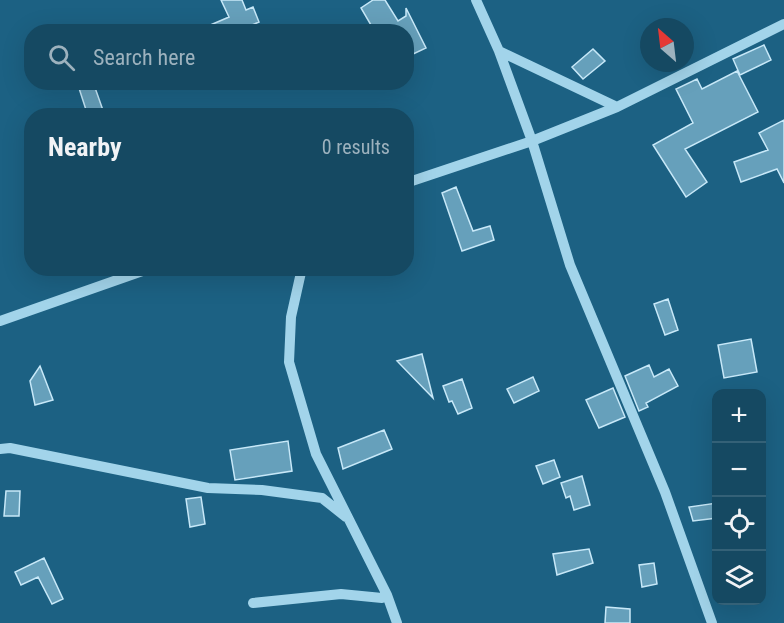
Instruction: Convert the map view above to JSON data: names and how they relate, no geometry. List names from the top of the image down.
{
  "north": "top left",
  "page": {
    "search": "Search here",
    "heading": ["Nearby", "0 results"],
    "map_buttons": ["+", "−"]
  }
}
